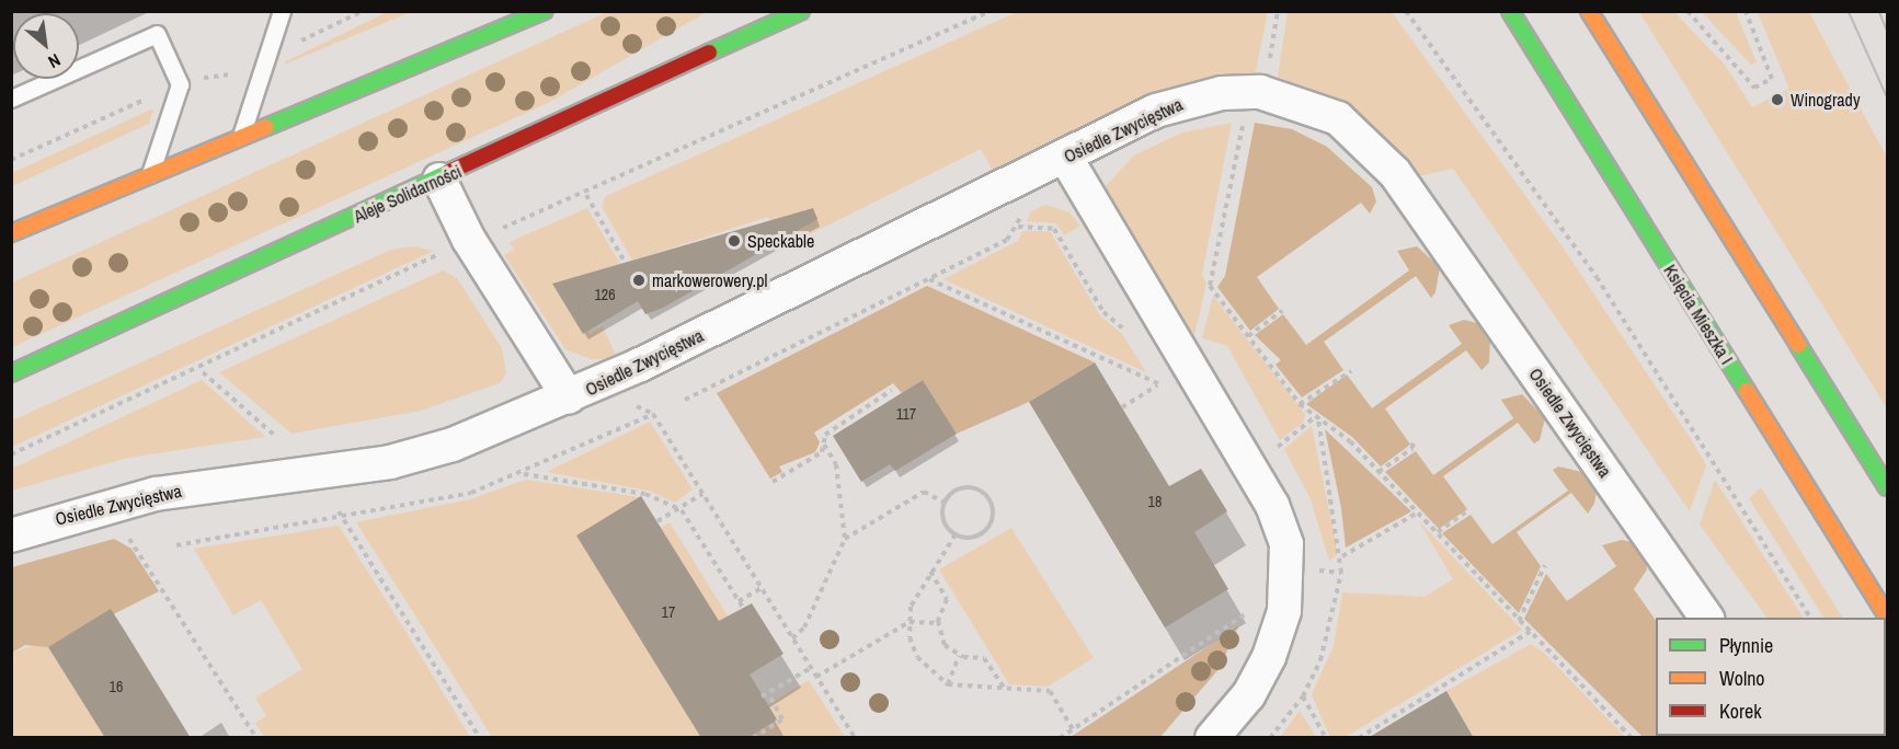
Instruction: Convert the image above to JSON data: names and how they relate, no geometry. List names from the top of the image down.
{
  "streets": {
    "street": ["Osiedle Zwycięstwa", "Aleje Solidarności", "Księcia Mieszka I"]
  },
  "crossings": [
    ["Osiedle Zwycięstwa", "Aleje Solidarności"]
  ],
  "places": ["Winogrady", "Speckable", "markowerowery.pl"],
  "house_numbers": [
    "126",
    "117",
    "18",
    "17",
    "16"
  ],
  "legend": ["Płynnie", "Wolno", "Korek"],
  "north": "bottom right"
}
